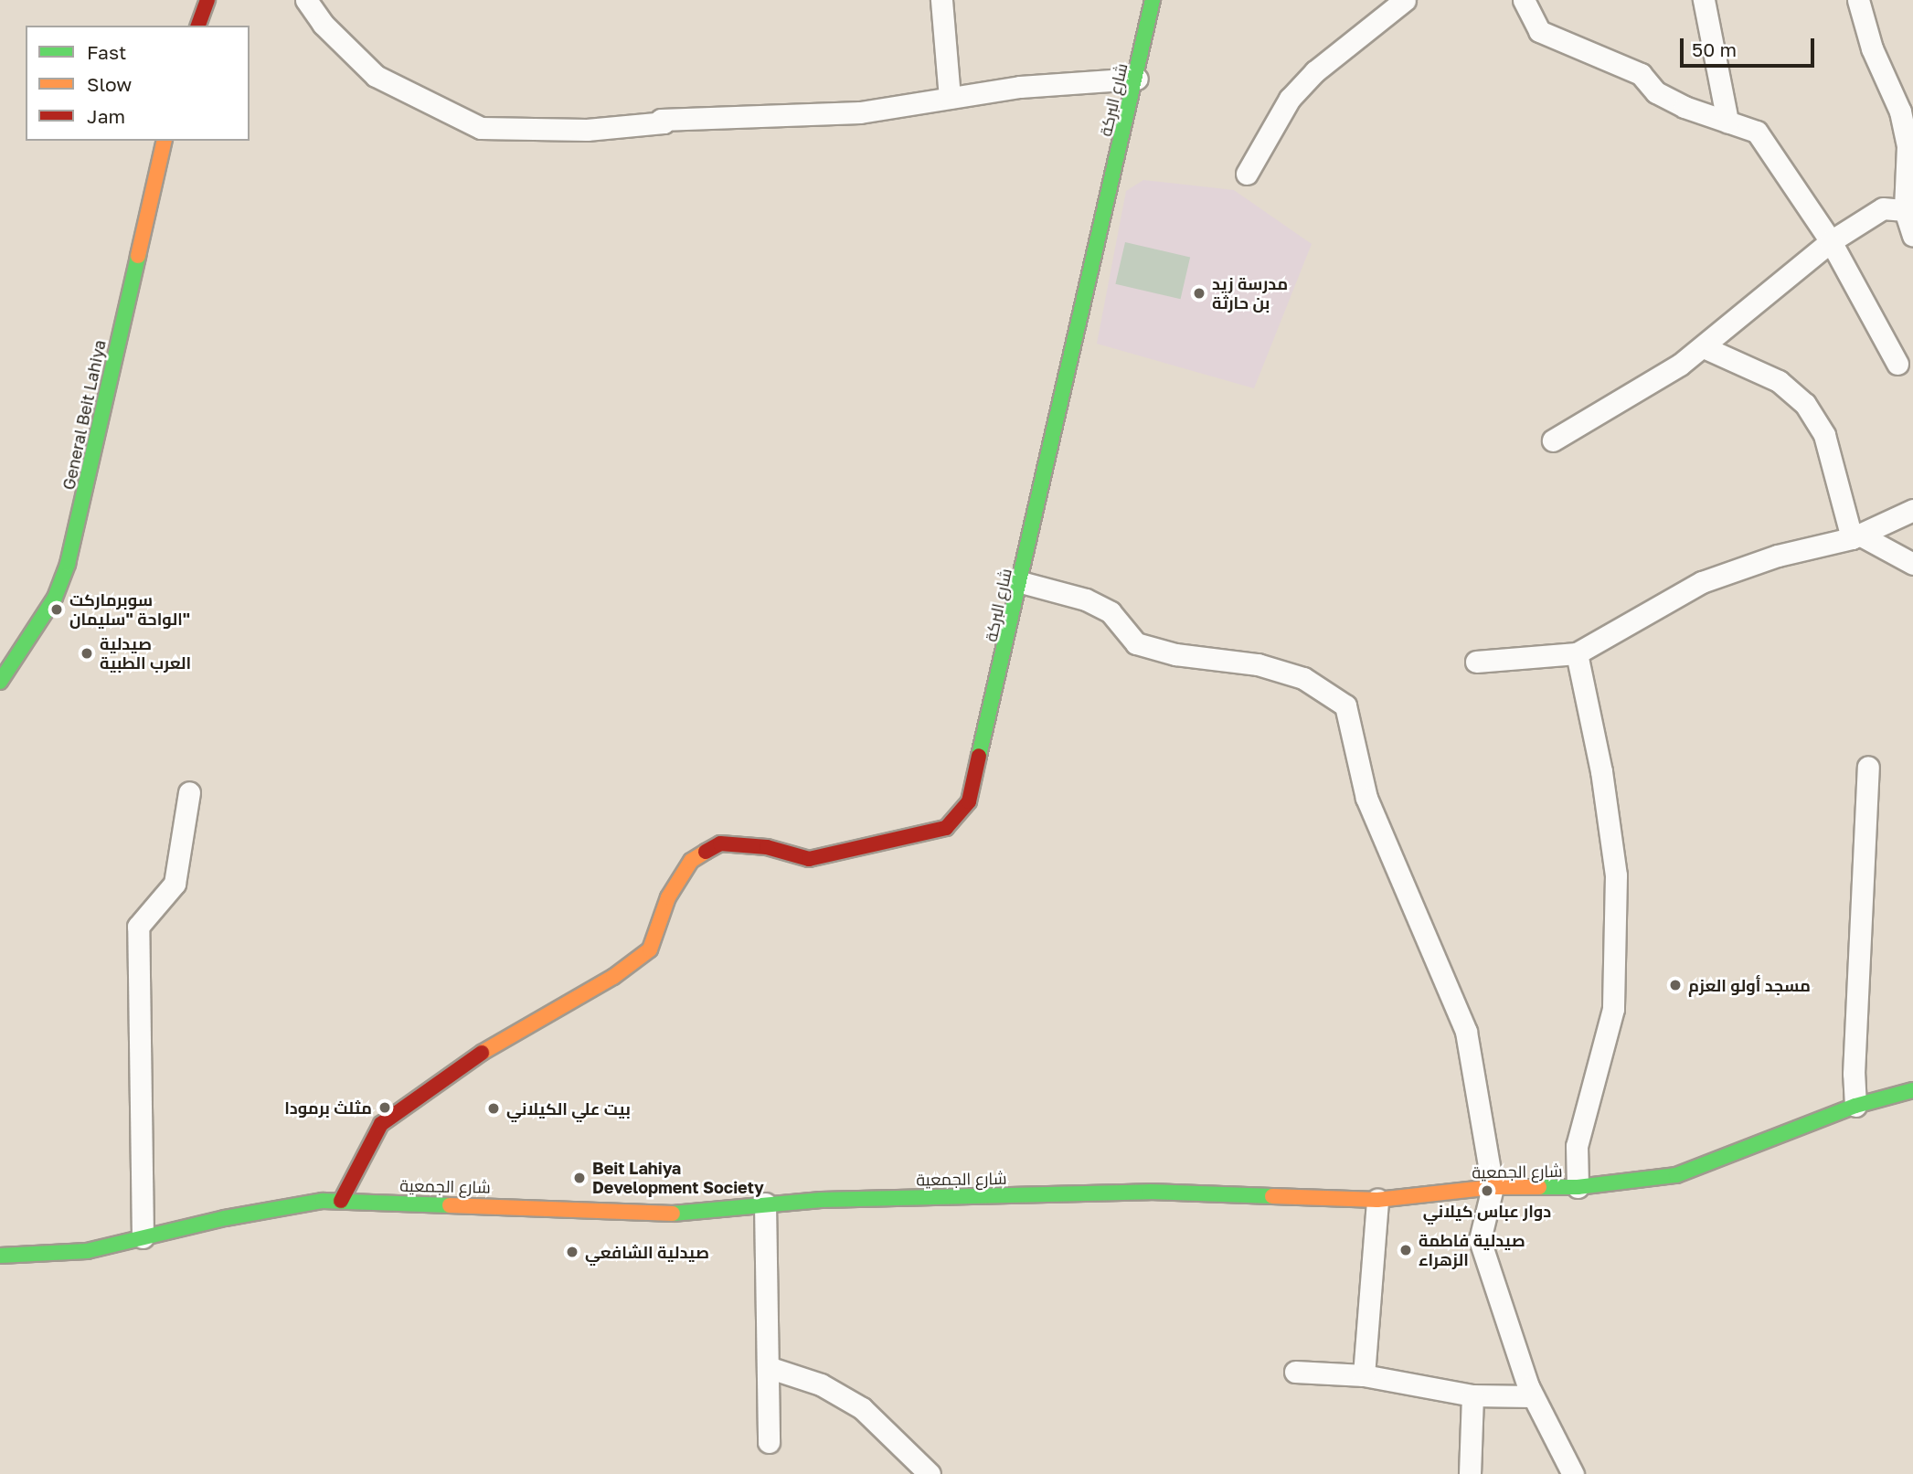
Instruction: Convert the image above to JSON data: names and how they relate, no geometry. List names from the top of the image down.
{
  "streets": {
    "street": ["شارع البركة", "General Beit Lahiya", "شارع الجمعية"]
  },
  "crossings": [
    ["شارع البركة", "شارع الجمعية"]
  ],
  "places": [
    "مدرسة زيد بن حارثة",
    "سوبرماركت الواحة \"سليمان\"",
    "صيدلية العرب الطبية",
    "مسجد أولو العزم",
    "مثلث برمودا",
    "بيت علي الكيلاني",
    "Beit Lahiya Development Society",
    "دوار عباس كيلاني",
    "صيدلية فاطمة الزهراء",
    "صيدلية الشافعي"
  ],
  "legend": ["Fast", "Slow", "Jam"],
  "scale_bar": "50 m"
}
